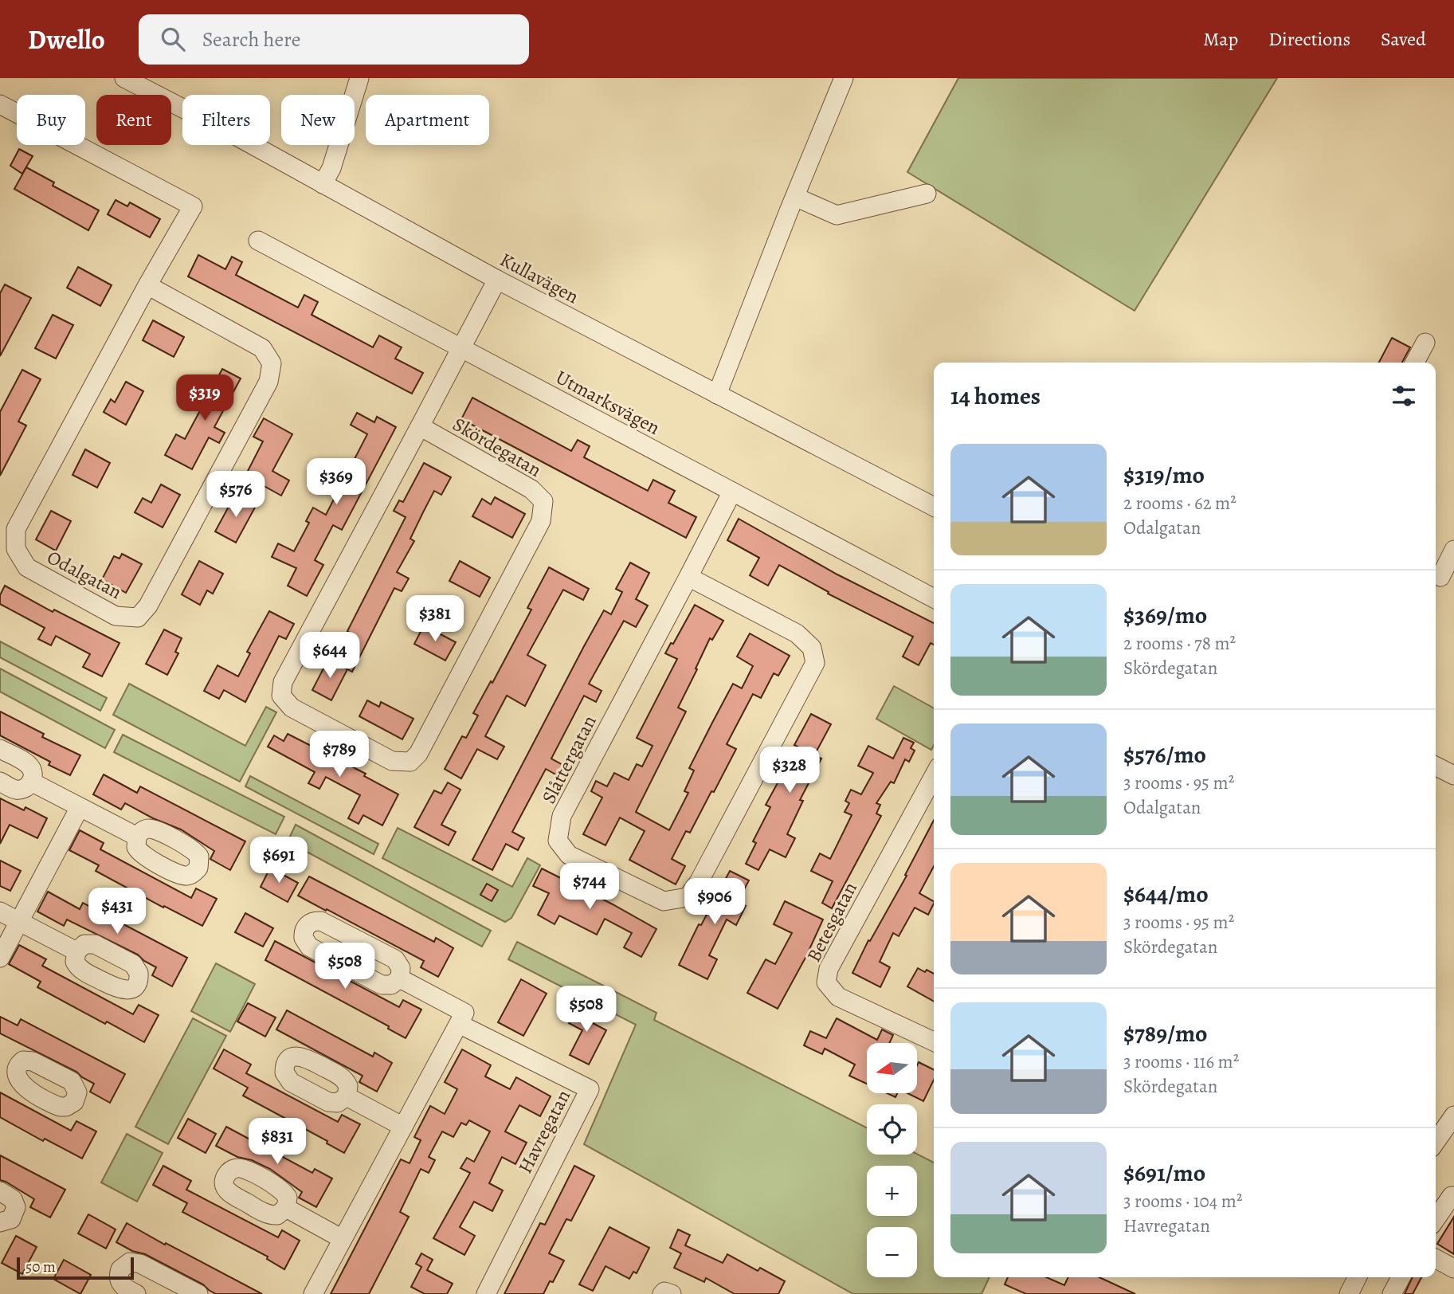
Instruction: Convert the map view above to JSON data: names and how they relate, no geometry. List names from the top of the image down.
{
  "streets": {
    "street": [
      "Kullavägen",
      "Utmarksvägen",
      "Skördegatan",
      "Odalgatan",
      "Slåttergatan",
      "Betesgatan",
      "Havregatan"
    ]
  },
  "crossings": [
    ["Kullavägen", "Skördegatan"],
    ["Utmarksvägen", "Skördegatan"],
    ["Utmarksvägen", "Slåttergatan"]
  ],
  "scale_bar": "50 m",
  "north": "left",
  "page": {
    "header": "Dwello",
    "search": "Search here",
    "nav": ["Map", "Directions", "Saved"],
    "chip": [
      "Buy",
      "Rent",
      "Filters",
      "New",
      "Apartment"
    ],
    "heading": "14 homes",
    "price": [
      "$319",
      "$369",
      "$576",
      "$381",
      "$644",
      "$789",
      "$328",
      "$691",
      "$744",
      "$906",
      "$431",
      "$508",
      "$508",
      "$831"
    ],
    "list": [
      {
        "name": "$319/mo",
        "note": "2 rooms · 62 m² · Odalgatan"
      },
      {
        "name": "$369/mo",
        "note": "2 rooms · 78 m² · Skördegatan"
      },
      {
        "name": "$576/mo",
        "note": "3 rooms · 95 m² · Odalgatan"
      },
      {
        "name": "$644/mo",
        "note": "3 rooms · 95 m² · Skördegatan"
      },
      {
        "name": "$789/mo",
        "note": "3 rooms · 116 m² · Skördegatan"
      },
      {
        "name": "$691/mo",
        "note": "3 rooms · 104 m² · Havregatan"
      }
    ],
    "map_buttons": ["+", "−"],
    "scale": "50 m"
  }
}
